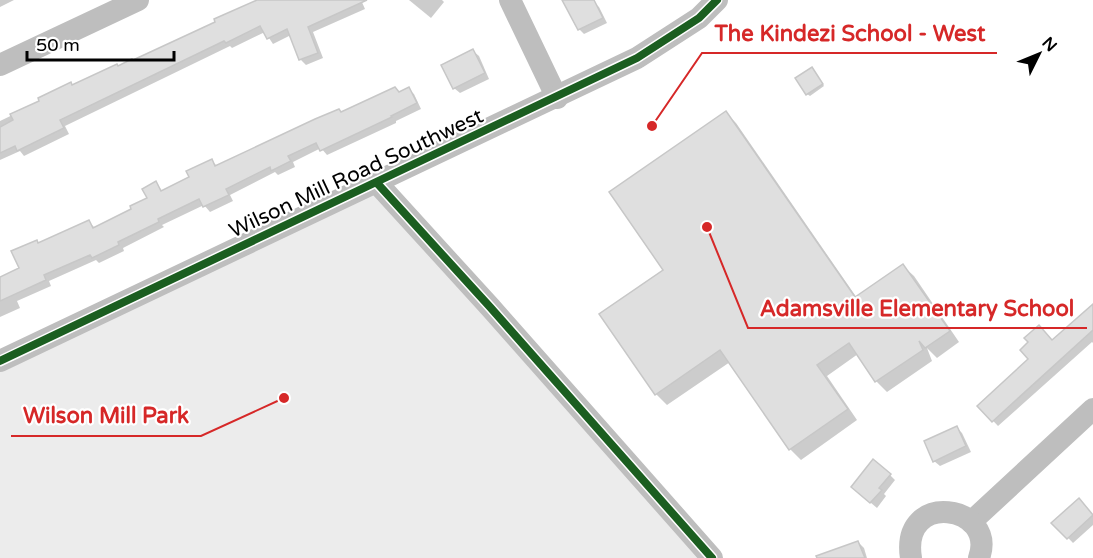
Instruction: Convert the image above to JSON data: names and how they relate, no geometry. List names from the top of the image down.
{
  "streets": {
    "street": ["Wilson Mill Road Southwest"]
  },
  "places": ["The Kindezi School - West", "Adamsville Elementary School", "Wilson Mill Park"],
  "scale_bar": "50 m",
  "north": "top right"
}
